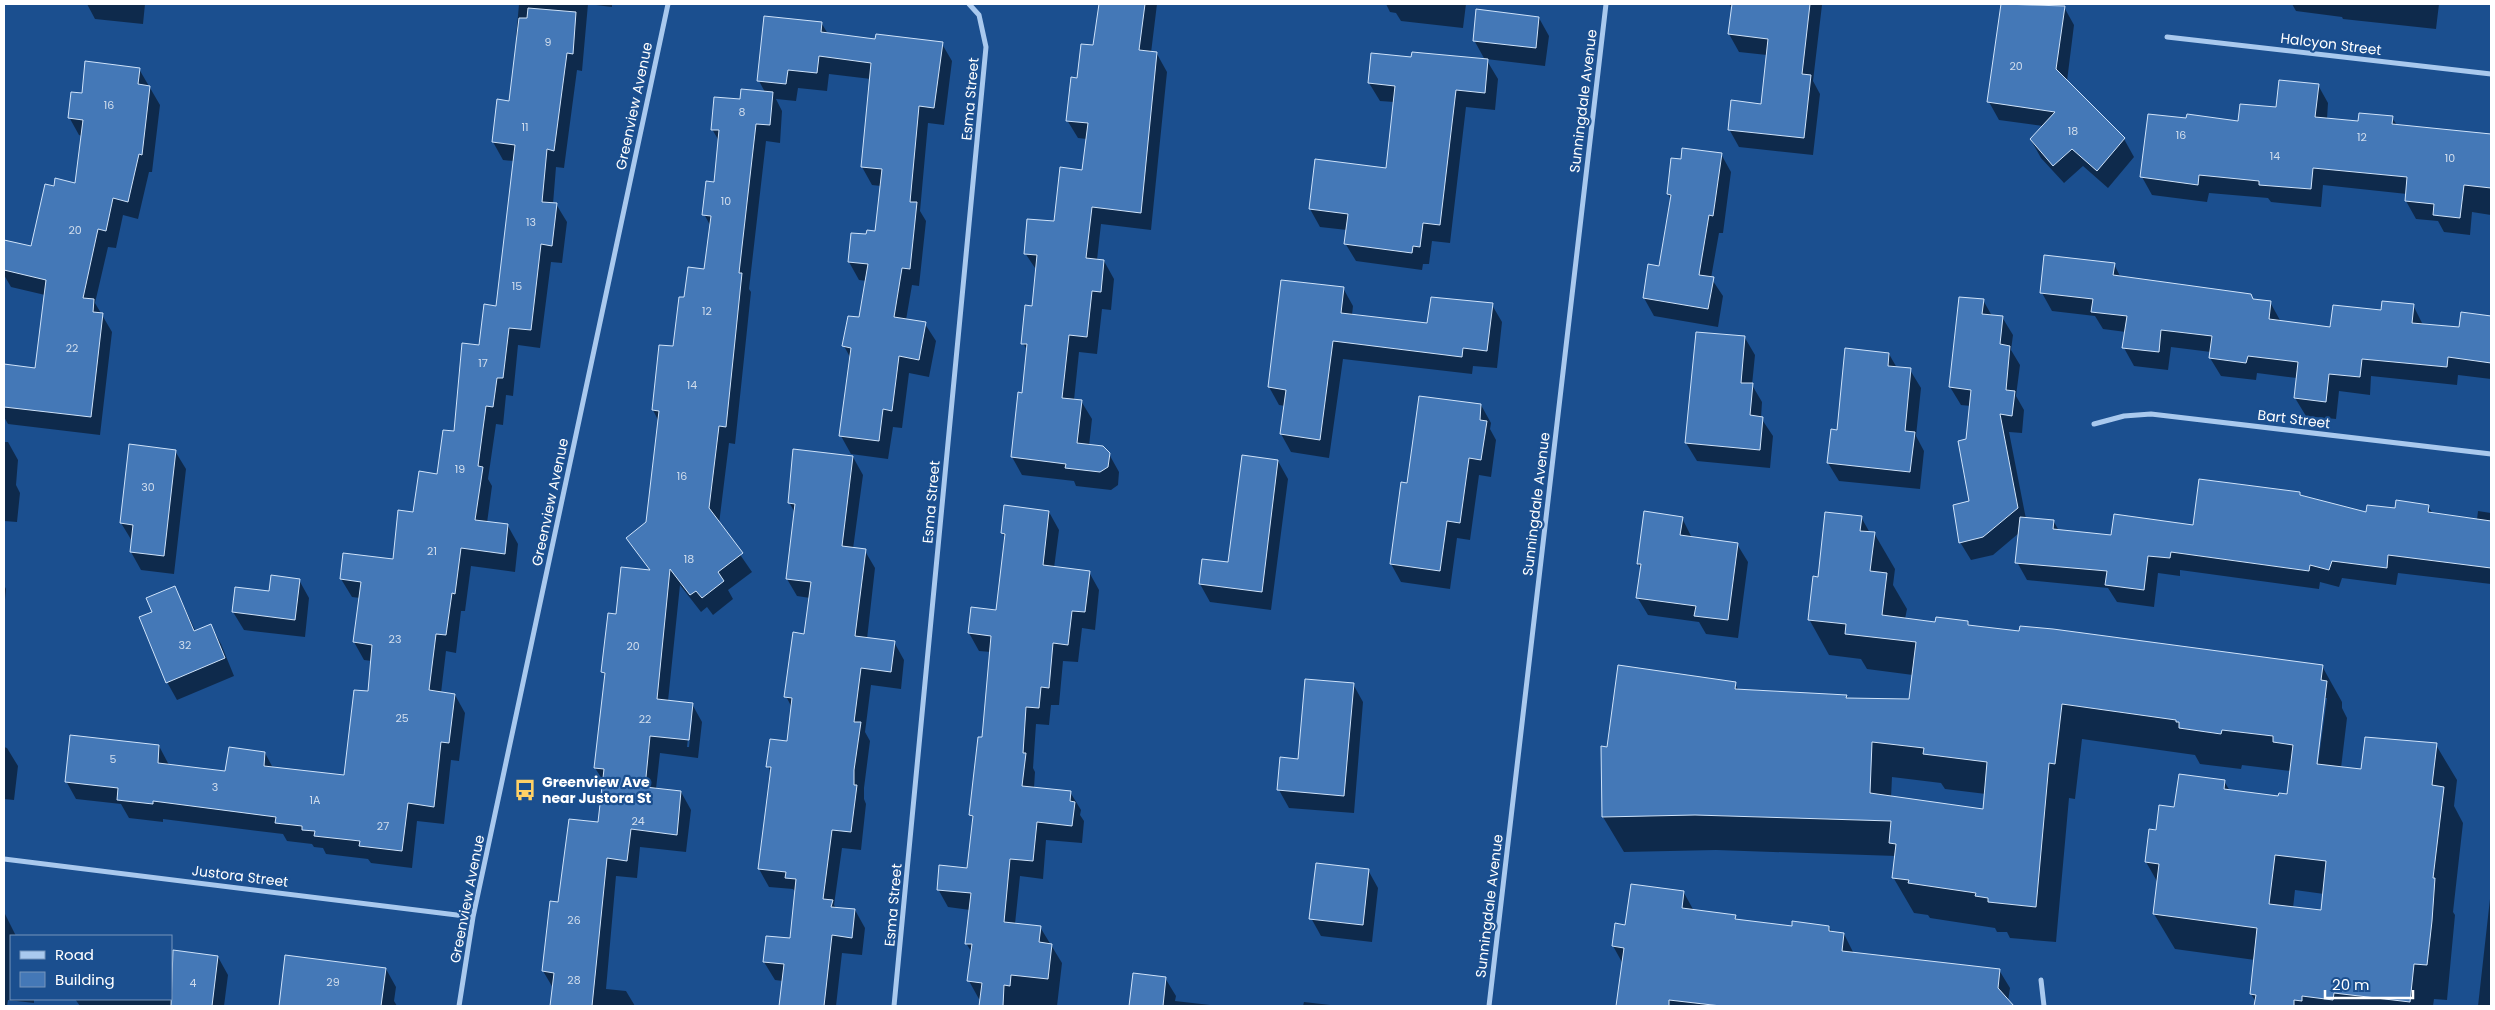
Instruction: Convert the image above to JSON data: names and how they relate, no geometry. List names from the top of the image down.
{
  "streets": {
    "street": [
      "Halcyon Street",
      "Esma Street",
      "Sunningdale Avenue",
      "Greenview Avenue",
      "Bart Street",
      "Justora Street"
    ]
  },
  "crossings": [
    ["Greenview Avenue", "Justora Street"]
  ],
  "places": {
    "bus stop": ["Greenview Ave near Justora St"]
  },
  "house_numbers": [
    "9",
    "20",
    "16",
    "8",
    "11",
    "18",
    "16",
    "12",
    "14",
    "10",
    "10",
    "13",
    "20",
    "15",
    "12",
    "22",
    "17",
    "14",
    "19",
    "16",
    "30",
    "21",
    "18",
    "23",
    "32",
    "20",
    "25",
    "22",
    "5",
    "3",
    "1A",
    "24",
    "27",
    "26",
    "28",
    "29",
    "4"
  ],
  "legend": ["Road", "Building"],
  "scale_bar": "20 m"
}
